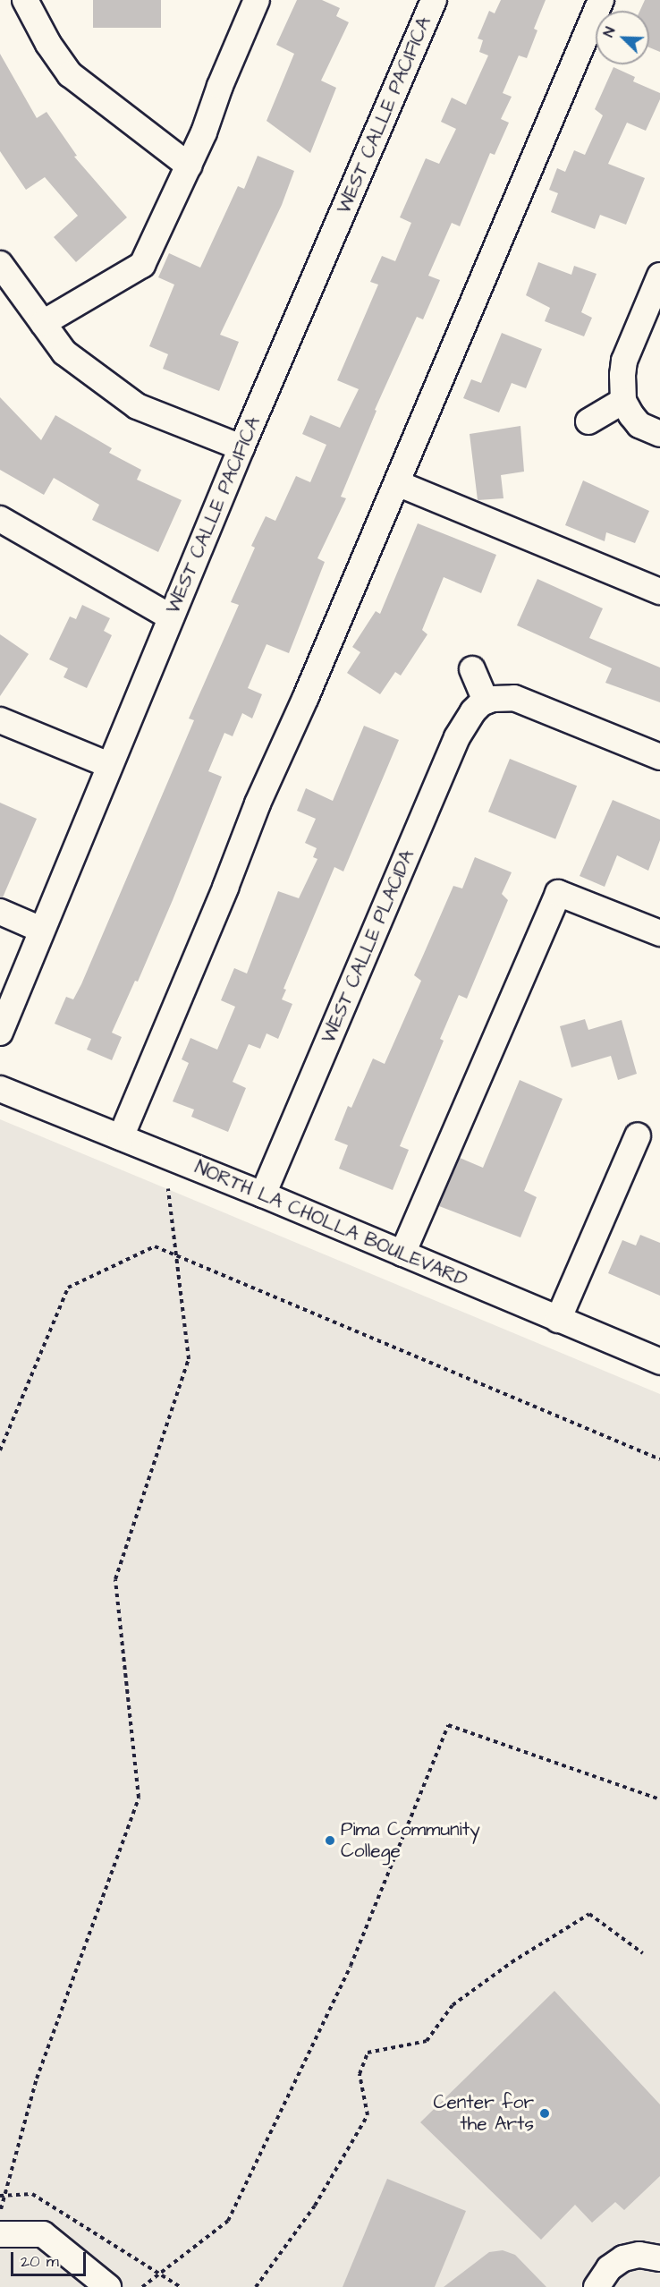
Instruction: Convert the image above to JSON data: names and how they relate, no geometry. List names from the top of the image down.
{
  "streets": {
    "street": ["WEST CALLE PACIFICA", "WEST CALLE PLACIDA", "NORTH LA CHOLLA BOULEVARD"]
  },
  "crossings": [
    ["WEST CALLE PLACIDA", "NORTH LA CHOLLA BOULEVARD"]
  ],
  "places": ["Pima Community College", "Center for the Arts"],
  "scale_bar": "20 m",
  "north": "top left"
}
